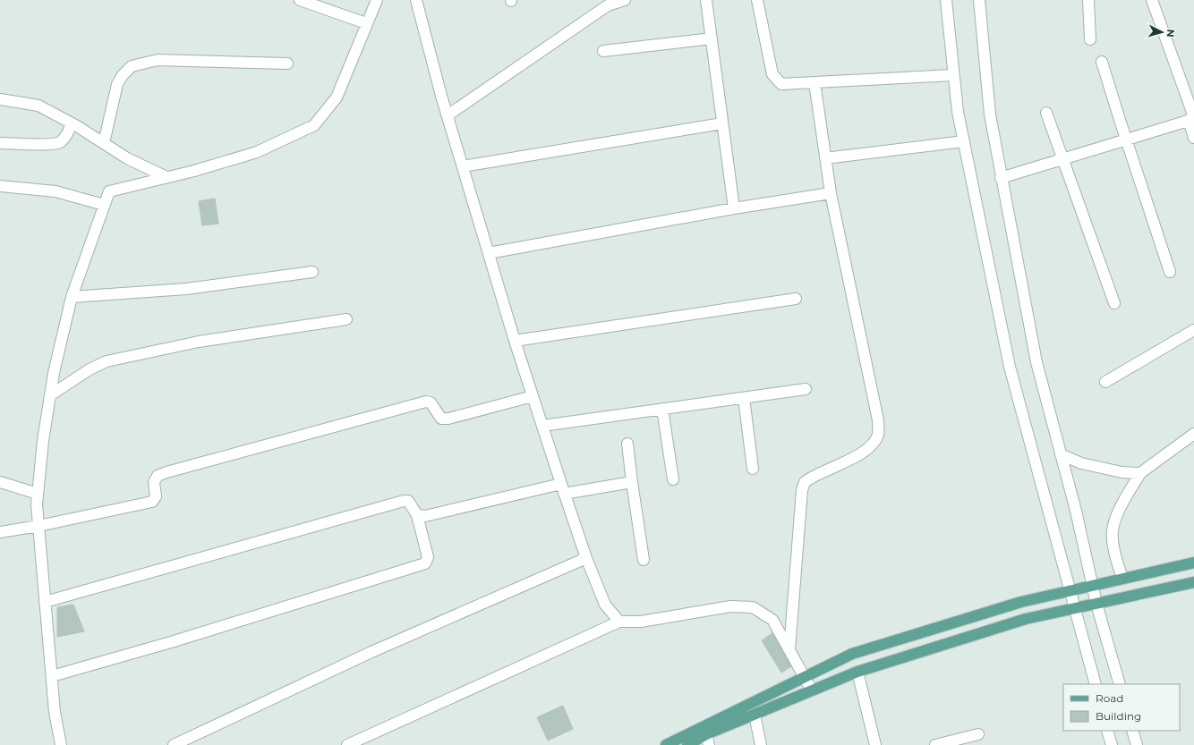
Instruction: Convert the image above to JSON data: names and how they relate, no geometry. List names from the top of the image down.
{
  "legend": ["Road", "Building"],
  "north": "right"
}
